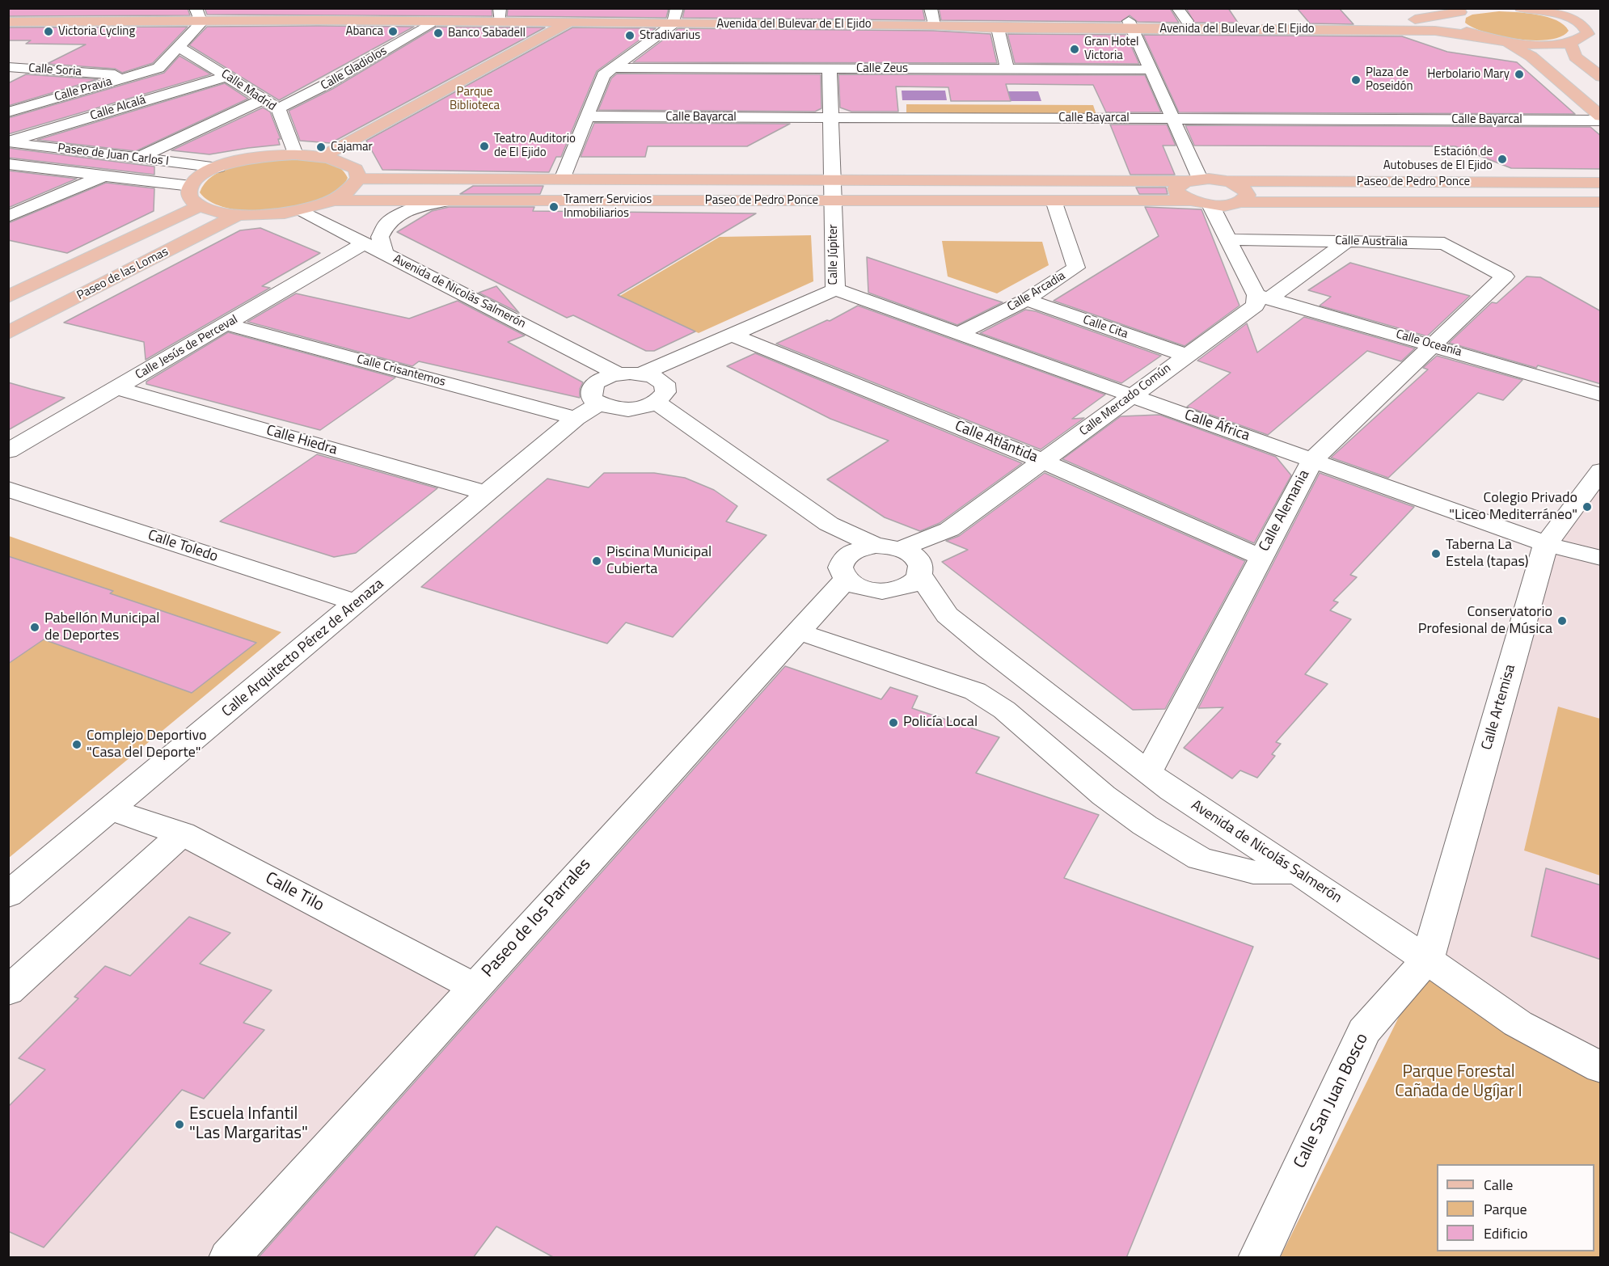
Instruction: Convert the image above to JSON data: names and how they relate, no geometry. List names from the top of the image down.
{
  "streets": {
    "main road": ["Avenida del Bulevar de El Ejido", "Paseo de Pedro Ponce", "Paseo de las Lomas"],
    "street": [
      "Calle Gladiolos",
      "Calle Zeus",
      "Calle Soria",
      "Calle Pravia",
      "Calle Madrid",
      "Calle Alcalá",
      "Calle Bayarcal",
      "Paseo de Juan Carlos I",
      "Calle Australia",
      "Calle Júpiter",
      "Avenida de Nicolás Salmerón",
      "Calle Arcadia",
      "Calle Cita",
      "Calle Oceanía",
      "Calle Jesús de Perceval",
      "Calle Crisantemos",
      "Calle Mercado Común",
      "Calle África",
      "Calle Hiedra",
      "Calle Atlántida",
      "Calle Alemania",
      "Calle Toledo",
      "Calle Arquitecto Pérez de Arenaza",
      "Calle Artemisa",
      "Calle Tilo",
      "Paseo de los Parrales",
      "Calle San Juan Bosco"
    ]
  },
  "crossings": [
    ["Avenida del Bulevar de El Ejido", "Calle Gladiolos"],
    ["Calle Gladiolos", "Calle Madrid"],
    ["Calle Zeus", "Calle Júpiter"],
    ["Calle Soria", "Calle Pravia"],
    ["Calle Pravia", "Calle Madrid"],
    ["Calle Madrid", "Calle Alcalá"],
    ["Calle Alcalá", "Paseo de Juan Carlos I"],
    ["Calle Bayarcal", "Calle Júpiter"],
    ["Paseo de Pedro Ponce", "Calle Júpiter"],
    ["Paseo de Pedro Ponce", "Calle Arcadia"],
    ["Calle Australia", "Calle Mercado Común"],
    ["Calle Australia", "Calle Alemania"],
    ["Calle Júpiter", "Calle África"],
    ["Calle Júpiter", "Calle Atlántida"],
    ["Avenida de Nicolás Salmerón", "Calle Jesús de Perceval"],
    ["Avenida de Nicolás Salmerón", "Calle Mercado Común"],
    ["Avenida de Nicolás Salmerón", "Calle Alemania"],
    ["Avenida de Nicolás Salmerón", "Calle Artemisa"],
    ["Avenida de Nicolás Salmerón", "Paseo de los Parrales"],
    ["Avenida de Nicolás Salmerón", "Calle San Juan Bosco"],
    ["Calle Arcadia", "Calle Cita"],
    ["Calle Arcadia", "Calle África"],
    ["Calle Cita", "Calle Mercado Común"],
    ["Calle Oceanía", "Calle Mercado Común"],
    ["Calle Oceanía", "Calle Alemania"],
    ["Calle Jesús de Perceval", "Calle Crisantemos"],
    ["Calle Jesús de Perceval", "Calle Hiedra"],
    ["Calle Crisantemos", "Calle Arquitecto Pérez de Arenaza"],
    ["Calle Mercado Común", "Calle África"],
    ["Calle Mercado Común", "Calle Atlántida"],
    ["Calle Mercado Común", "Paseo de los Parrales"],
    ["Calle África", "Calle Alemania"],
    ["Calle África", "Calle Artemisa"],
    ["Calle Hiedra", "Calle Arquitecto Pérez de Arenaza"],
    ["Calle Atlántida", "Calle Alemania"],
    ["Calle Toledo", "Calle Arquitecto Pérez de Arenaza"],
    ["Calle Arquitecto Pérez de Arenaza", "Calle Tilo"],
    ["Calle Artemisa", "Calle San Juan Bosco"],
    ["Calle Tilo", "Paseo de los Parrales"]
  ],
  "parks": ["Parque Biblioteca", "Parque Forestal Cañada de Ugíjar I"],
  "places": [
    "Victoria Cycling",
    "Abanca",
    "Banco Sabadell",
    "Stradivarius",
    "Gran Hotel Victoria",
    "Herbolario Mary",
    "Plaza de Poseidón",
    "Teatro Auditorio de El Ejido",
    "Cajamar",
    "Estación de Autobuses de El Ejido",
    "Tramerr Servicios Inmobiliarios",
    "Colegio Privado \"Liceo Mediterráneo\"",
    "Taberna La Estela (tapas)",
    "Piscina Municipal Cubierta",
    "Conservatorio Profesional de Música",
    "Pabellón Municipal de Deportes",
    "Policía Local",
    "Complejo Deportivo \"Casa del Deporte\"",
    "Escuela Infantil \"Las Margaritas\""
  ],
  "legend": ["Calle", "Parque", "Edificio"]
}
